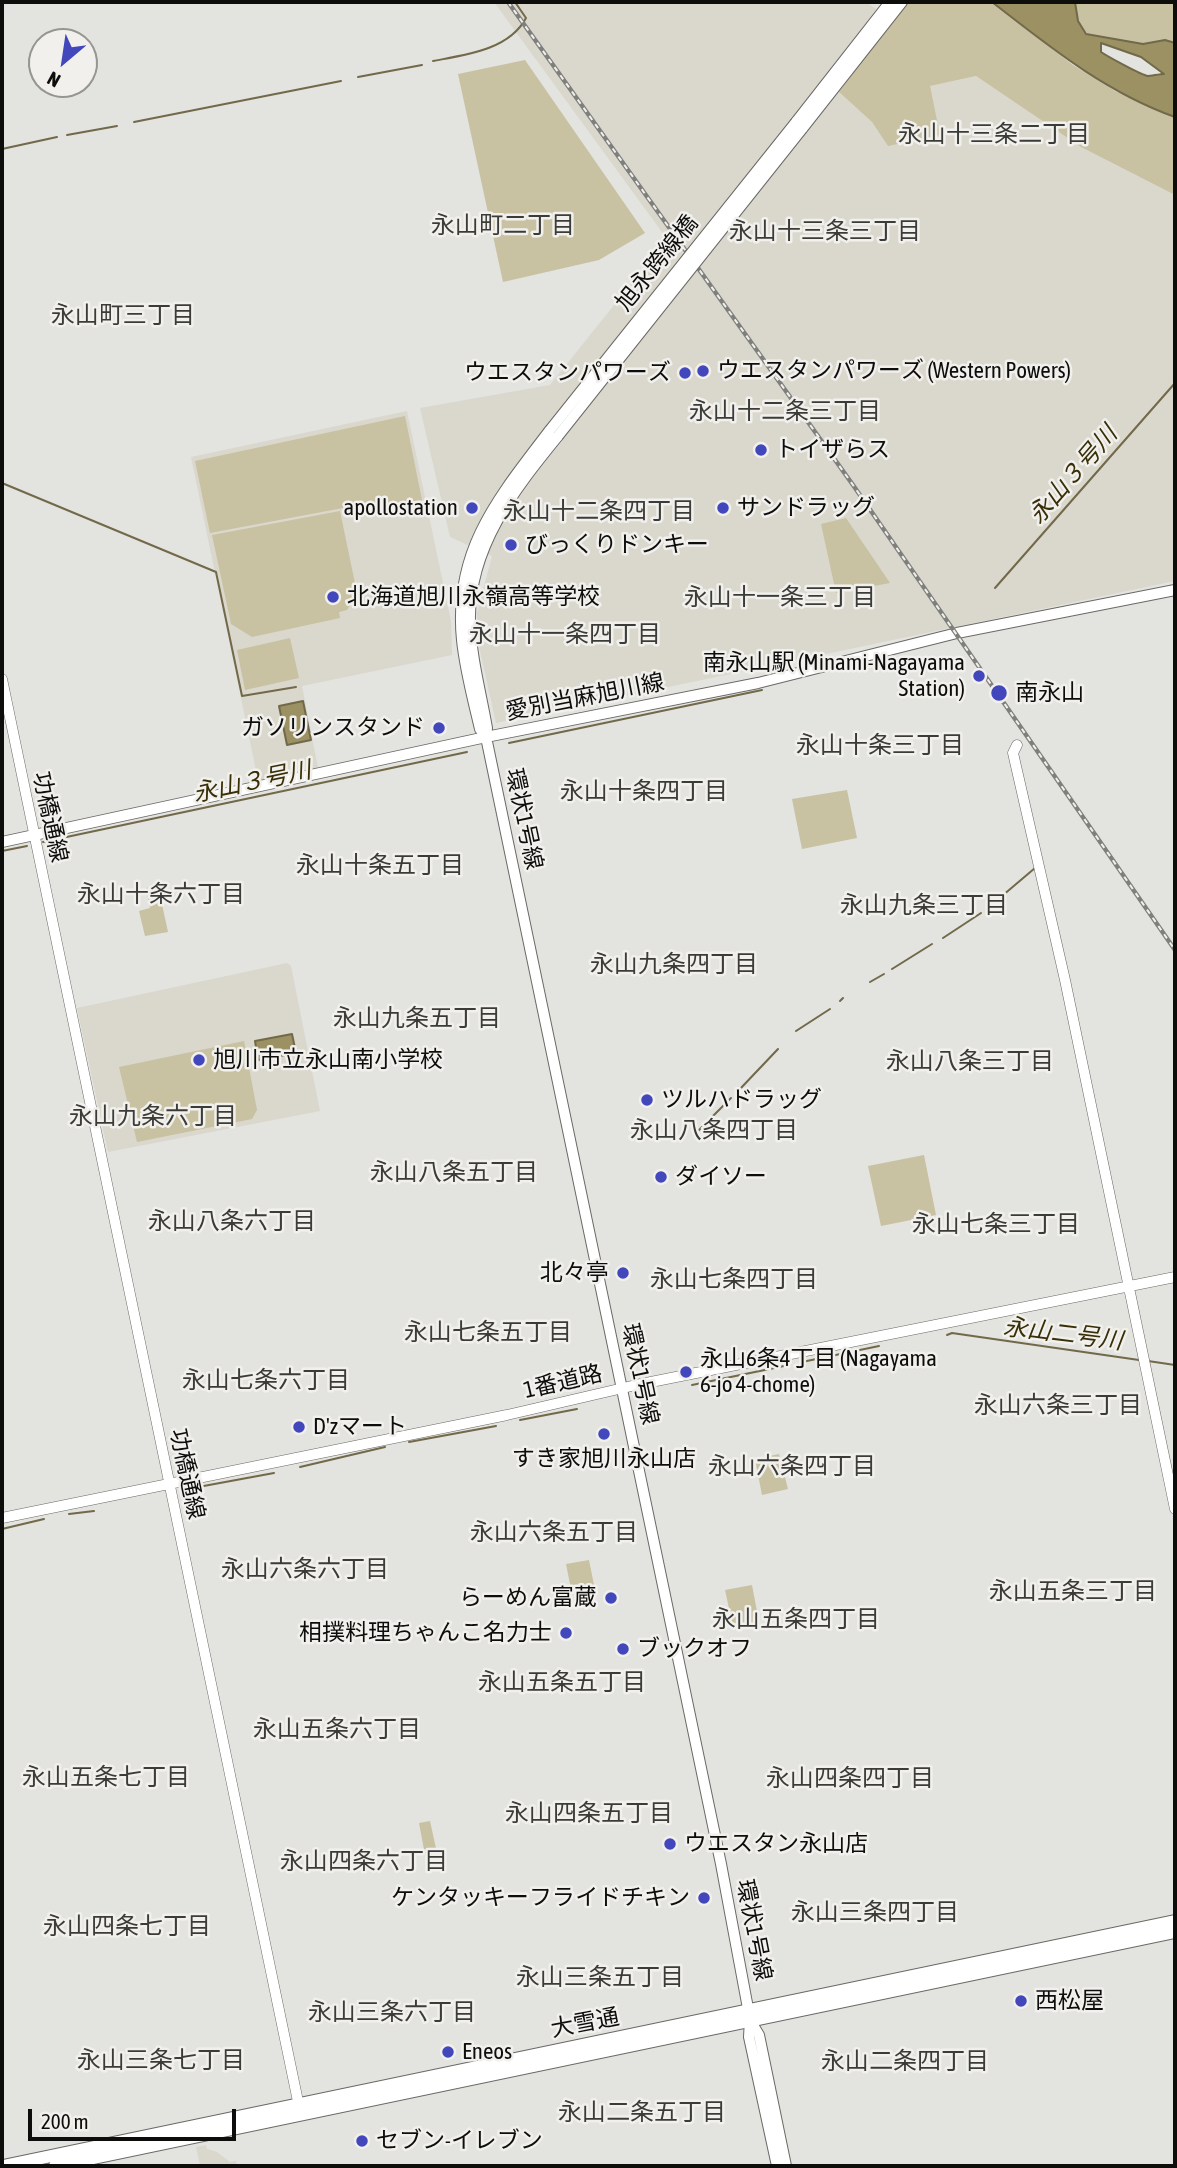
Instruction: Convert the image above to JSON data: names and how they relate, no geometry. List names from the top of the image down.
{
  "streets": {
    "highway": ["大雪通"],
    "main road": ["旭永跨線橋", "愛別当麻旭川線", "環状1号線"],
    "street": ["功橋通線", "1番道路"]
  },
  "crossings": [
    ["旭永跨線橋", "環状1号線"],
    ["愛別当麻旭川線", "功橋通線"],
    ["愛別当麻旭川線", "環状1号線"],
    ["功橋通線", "1番道路"],
    ["功橋通線", "大雪通"],
    ["環状1号線", "1番道路"],
    ["環状1号線", "大雪通"]
  ],
  "districts": [
    "永山十三条二丁目",
    "永山町二丁目",
    "永山十三条三丁目",
    "永山町三丁目",
    "永山十二条三丁目",
    "永山十二条四丁目",
    "永山十一条三丁目",
    "永山十一条四丁目",
    "永山十条三丁目",
    "永山十条四丁目",
    "永山十条五丁目",
    "永山十条六丁目",
    "永山九条三丁目",
    "永山九条四丁目",
    "永山九条五丁目",
    "永山八条三丁目",
    "永山九条六丁目",
    "永山八条四丁目",
    "永山八条五丁目",
    "永山八条六丁目",
    "永山七条三丁目",
    "永山七条四丁目",
    "永山七条五丁目",
    "永山七条六丁目",
    "永山六条三丁目",
    "永山六条四丁目",
    "永山六条五丁目",
    "永山六条六丁目",
    "永山五条三丁目",
    "永山五条四丁目",
    "永山五条五丁目",
    "永山五条六丁目",
    "永山五条七丁目",
    "永山四条四丁目",
    "永山四条五丁目",
    "永山四条六丁目",
    "永山三条四丁目",
    "永山四条七丁目",
    "永山三条五丁目",
    "永山三条六丁目",
    "永山三条七丁目",
    "永山二条四丁目",
    "永山二条五丁目"
  ],
  "water": ["永山３号川", "永山二号川"],
  "places": [
    "ウエスタンパワーズ (Western Powers)",
    "ウエスタンパワーズ",
    "トイザらス",
    "apollostation",
    "サンドラッグ",
    "びっくりドンキー",
    "北海道旭川永嶺高等学校",
    "南永山駅 (Minami-Nagayama Station)",
    "南永山",
    "ガソリンスタンド",
    "旭川市立永山南小学校",
    "ツルハドラッグ",
    "ダイソー",
    "北々亭",
    "永山6条4丁目 (Nagayama 6-jo 4-chome)",
    "D'zマート",
    "すき家旭川永山店",
    "らーめん富蔵",
    "相撲料理ちゃんこ名力士",
    "ブックオフ",
    "ウエスタン永山店",
    "ケンタッキーフライドチキン",
    "西松屋",
    "Eneos",
    "セブン-イレブン"
  ],
  "scale_bar": "200 m",
  "north": "bottom left"
}
